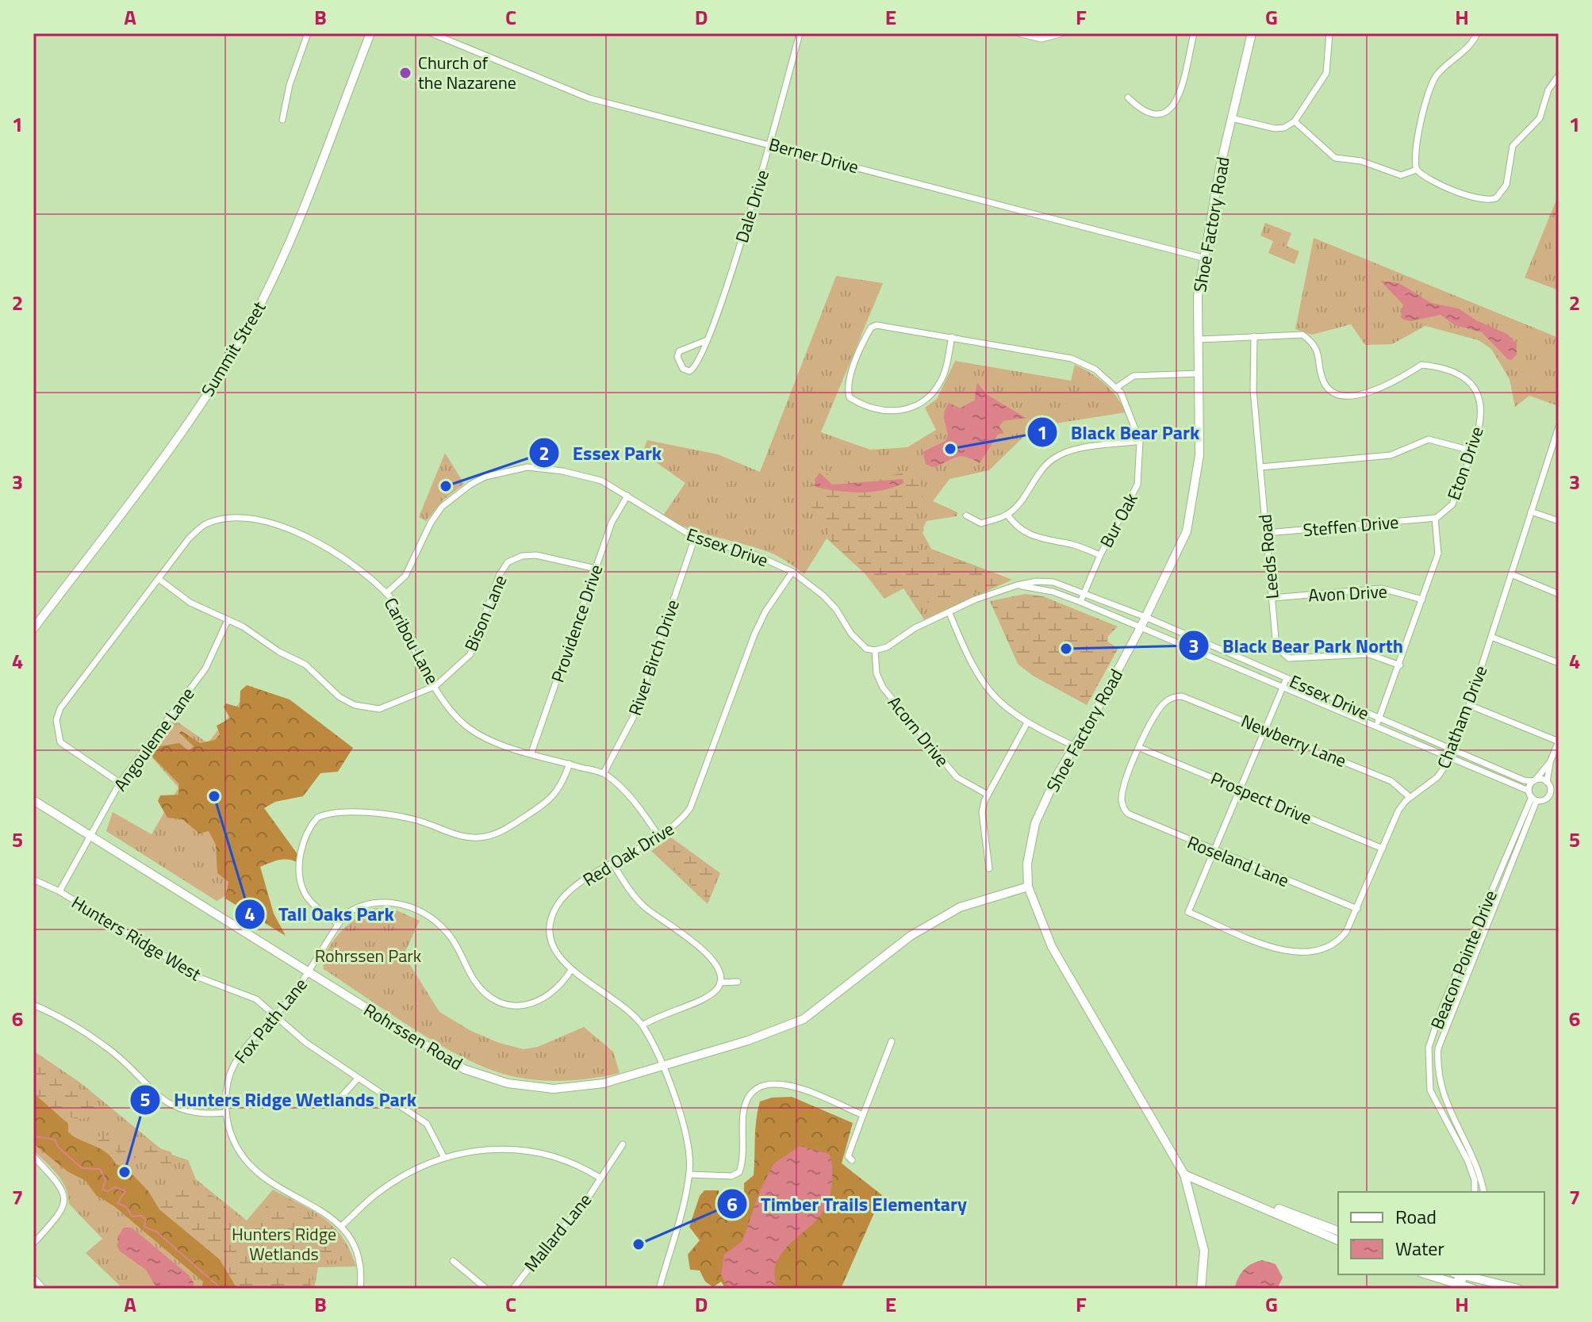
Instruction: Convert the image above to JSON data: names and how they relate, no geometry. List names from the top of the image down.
{
  "streets": {
    "street": [
      "Berner Drive",
      "Dale Drive",
      "Shoe Factory Road",
      "Summit Street",
      "Eton Drive",
      "Bur Oak",
      "Steffen Drive",
      "Essex Drive",
      "Leeds Road",
      "Avon Drive",
      "Bison Lane",
      "Providence Drive",
      "Caribou Lane",
      "River Birch Drive",
      "Chatham Drive",
      "Acorn Drive",
      "Angouleme Lane",
      "Newberry Lane",
      "Prospect Drive",
      "Red Oak Drive",
      "Roseland Lane",
      "Hunters Ridge West",
      "Beacon Pointe Drive",
      "Fox Path Lane",
      "Rohrssen Road",
      "Mallard Lane"
    ]
  },
  "crossings": [
    ["Berner Drive", "Dale Drive"],
    ["Berner Drive", "Shoe Factory Road"],
    ["Shoe Factory Road", "Eton Drive"],
    ["Shoe Factory Road", "Essex Drive"],
    ["Shoe Factory Road", "Rohrssen Road"],
    ["Eton Drive", "Steffen Drive"],
    ["Eton Drive", "Leeds Road"],
    ["Bur Oak", "Essex Drive"],
    ["Steffen Drive", "Leeds Road"],
    ["Essex Drive", "Providence Drive"],
    ["Essex Drive", "Caribou Lane"],
    ["Essex Drive", "River Birch Drive"],
    ["Essex Drive", "Chatham Drive"],
    ["Essex Drive", "Acorn Drive"],
    ["Essex Drive", "Red Oak Drive"],
    ["Essex Drive", "Beacon Pointe Drive"],
    ["Leeds Road", "Avon Drive"],
    ["Bison Lane", "Providence Drive"],
    ["Bison Lane", "Caribou Lane"],
    ["Bison Lane", "Angouleme Lane"],
    ["Providence Drive", "Caribou Lane"],
    ["Caribou Lane", "River Birch Drive"],
    ["Caribou Lane", "Angouleme Lane"],
    ["Caribou Lane", "Red Oak Drive"],
    ["Chatham Drive", "Newberry Lane"],
    ["Chatham Drive", "Prospect Drive"],
    ["Chatham Drive", "Roseland Lane"],
    ["Angouleme Lane", "Hunters Ridge West"],
    ["Angouleme Lane", "Rohrssen Road"],
    ["Newberry Lane", "Prospect Drive"],
    ["Newberry Lane", "Roseland Lane"],
    ["Prospect Drive", "Roseland Lane"],
    ["Red Oak Drive", "Fox Path Lane"],
    ["Red Oak Drive", "Rohrssen Road"],
    ["Hunters Ridge West", "Fox Path Lane"],
    ["Fox Path Lane", "Rohrssen Road"]
  ],
  "parks": ["Rohrssen Park", "Hunters Ridge Wetlands"],
  "places": [
    "Church of the Nazarene",
    "Black Bear Park",
    "Essex Park",
    "Black Bear Park North",
    "Tall Oaks Park",
    "Hunters Ridge Wetlands Park",
    "Timber Trails Elementary"
  ],
  "legend": ["Road", "Water"],
  "grid": {
    "columns": [
      "A",
      "B",
      "C",
      "D",
      "E",
      "F",
      "G",
      "H"
    ],
    "rows": [
      "1",
      "2",
      "3",
      "4",
      "5",
      "6",
      "7"
    ]
  }
}
